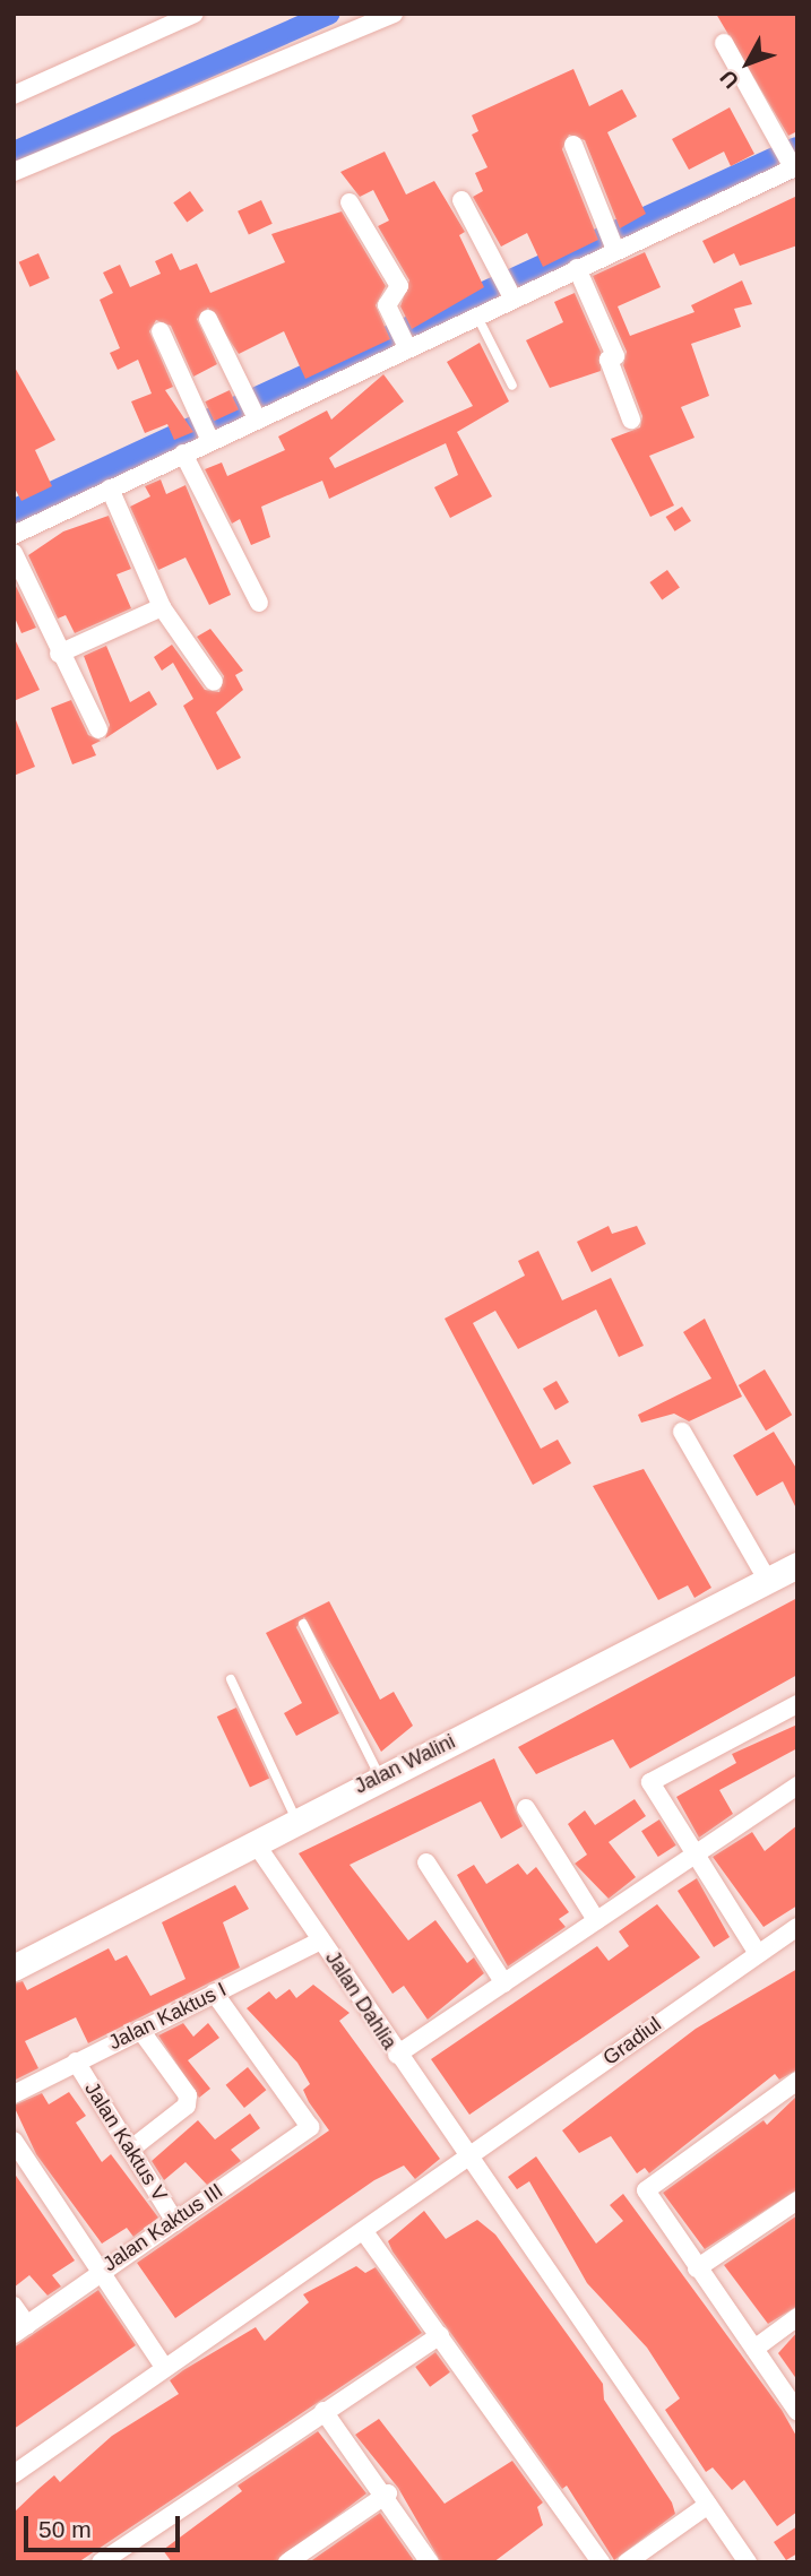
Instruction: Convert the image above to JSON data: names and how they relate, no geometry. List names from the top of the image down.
{
  "streets": {
    "street": [
      "Jalan Walini",
      "Jalan Dahlia",
      "Jalan Kaktus I",
      "Gradiul",
      "Jalan Kaktus V",
      "Jalan Kaktus III"
    ]
  },
  "crossings": [
    ["Jalan Walini", "Jalan Dahlia"],
    ["Jalan Dahlia", "Jalan Kaktus I"],
    ["Jalan Dahlia", "Gradiul"],
    ["Jalan Kaktus I", "Jalan Kaktus V"],
    ["Jalan Kaktus I", "Jalan Kaktus III"],
    ["Jalan Kaktus V", "Jalan Kaktus III"]
  ],
  "scale_bar": "50 m",
  "north": "bottom left"
}
